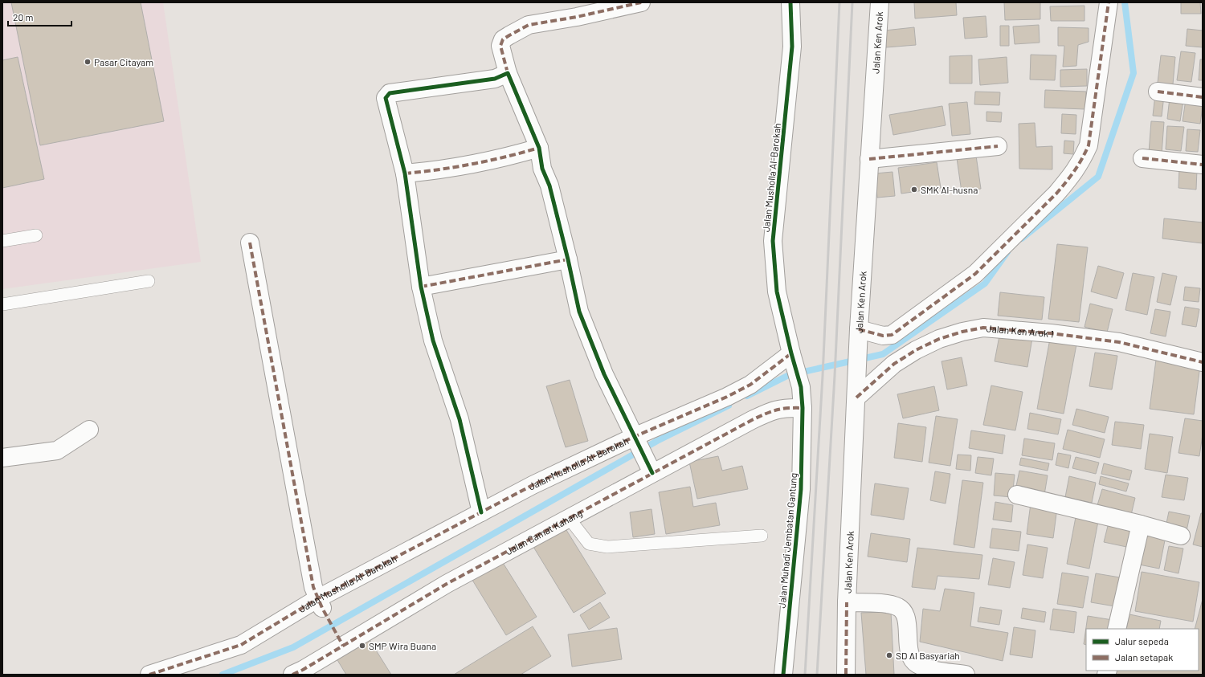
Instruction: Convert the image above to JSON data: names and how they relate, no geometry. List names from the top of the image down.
{
  "streets": {
    "street": [
      "Jalan Ken Arok",
      "Jalan Musholla Al-Barokah",
      "Jalan Ken Arok 1",
      "Jalan Camat Kahang",
      "Jalan Muhadi Jembatan Gantung"
    ]
  },
  "crossings": [
    ["Jalan Ken Arok", "Jalan Ken Arok 1"],
    ["Jalan Musholla Al-Barokah", "Jalan Muhadi Jembatan Gantung"],
    ["Jalan Camat Kahang", "Jalan Muhadi Jembatan Gantung"]
  ],
  "places": [
    "Pasar Citayam",
    "SMK Al-husna",
    "SMP Wira Buana",
    "SD Al Basyariah"
  ],
  "legend": ["Jalur sepeda", "Jalan setapak"],
  "scale_bar": "20 m"
}
